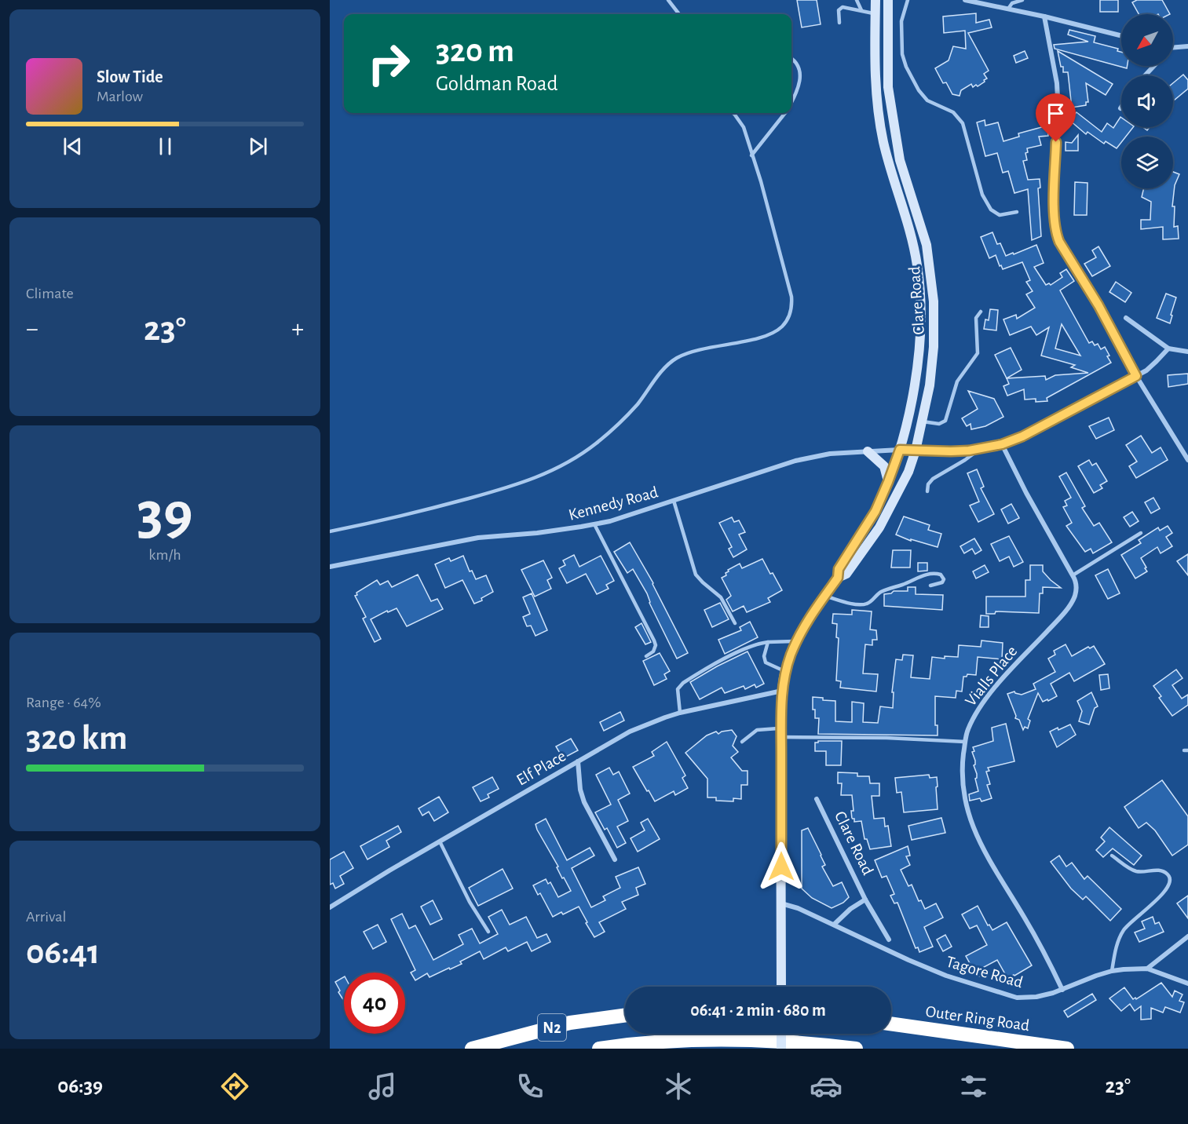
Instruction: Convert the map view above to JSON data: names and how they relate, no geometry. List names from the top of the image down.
{
  "streets": {
    "highway": ["Outer Ring Road", "N2"],
    "street": [
      "Clare Road",
      "Kennedy Road",
      "Vialls Place",
      "Elf Place",
      "Tagore Road"
    ]
  },
  "crossings": [
    ["Clare Road", "Kennedy Road"],
    ["Clare Road", "Elf Place"],
    ["Clare Road", "Tagore Road"],
    ["Kennedy Road", "Vialls Place"],
    ["Vialls Place", "Tagore Road"]
  ],
  "north": "bottom left",
  "page": {
    "turn": ["320 m", "Goldman Road"],
    "song": ["Slow Tide", "Marlow"],
    "tile": [
      "Climate",
      ["39", "km/h"],
      ["Range · 64%", "320 km"],
      ["Arrival", "06:41"]
    ],
    "heat": ["−", "23°", "+"],
    "limit": "40",
    "trip": "06:41 · 2 min · 680 m",
    "tabs": ["06:39", "23°"]
  }
}
